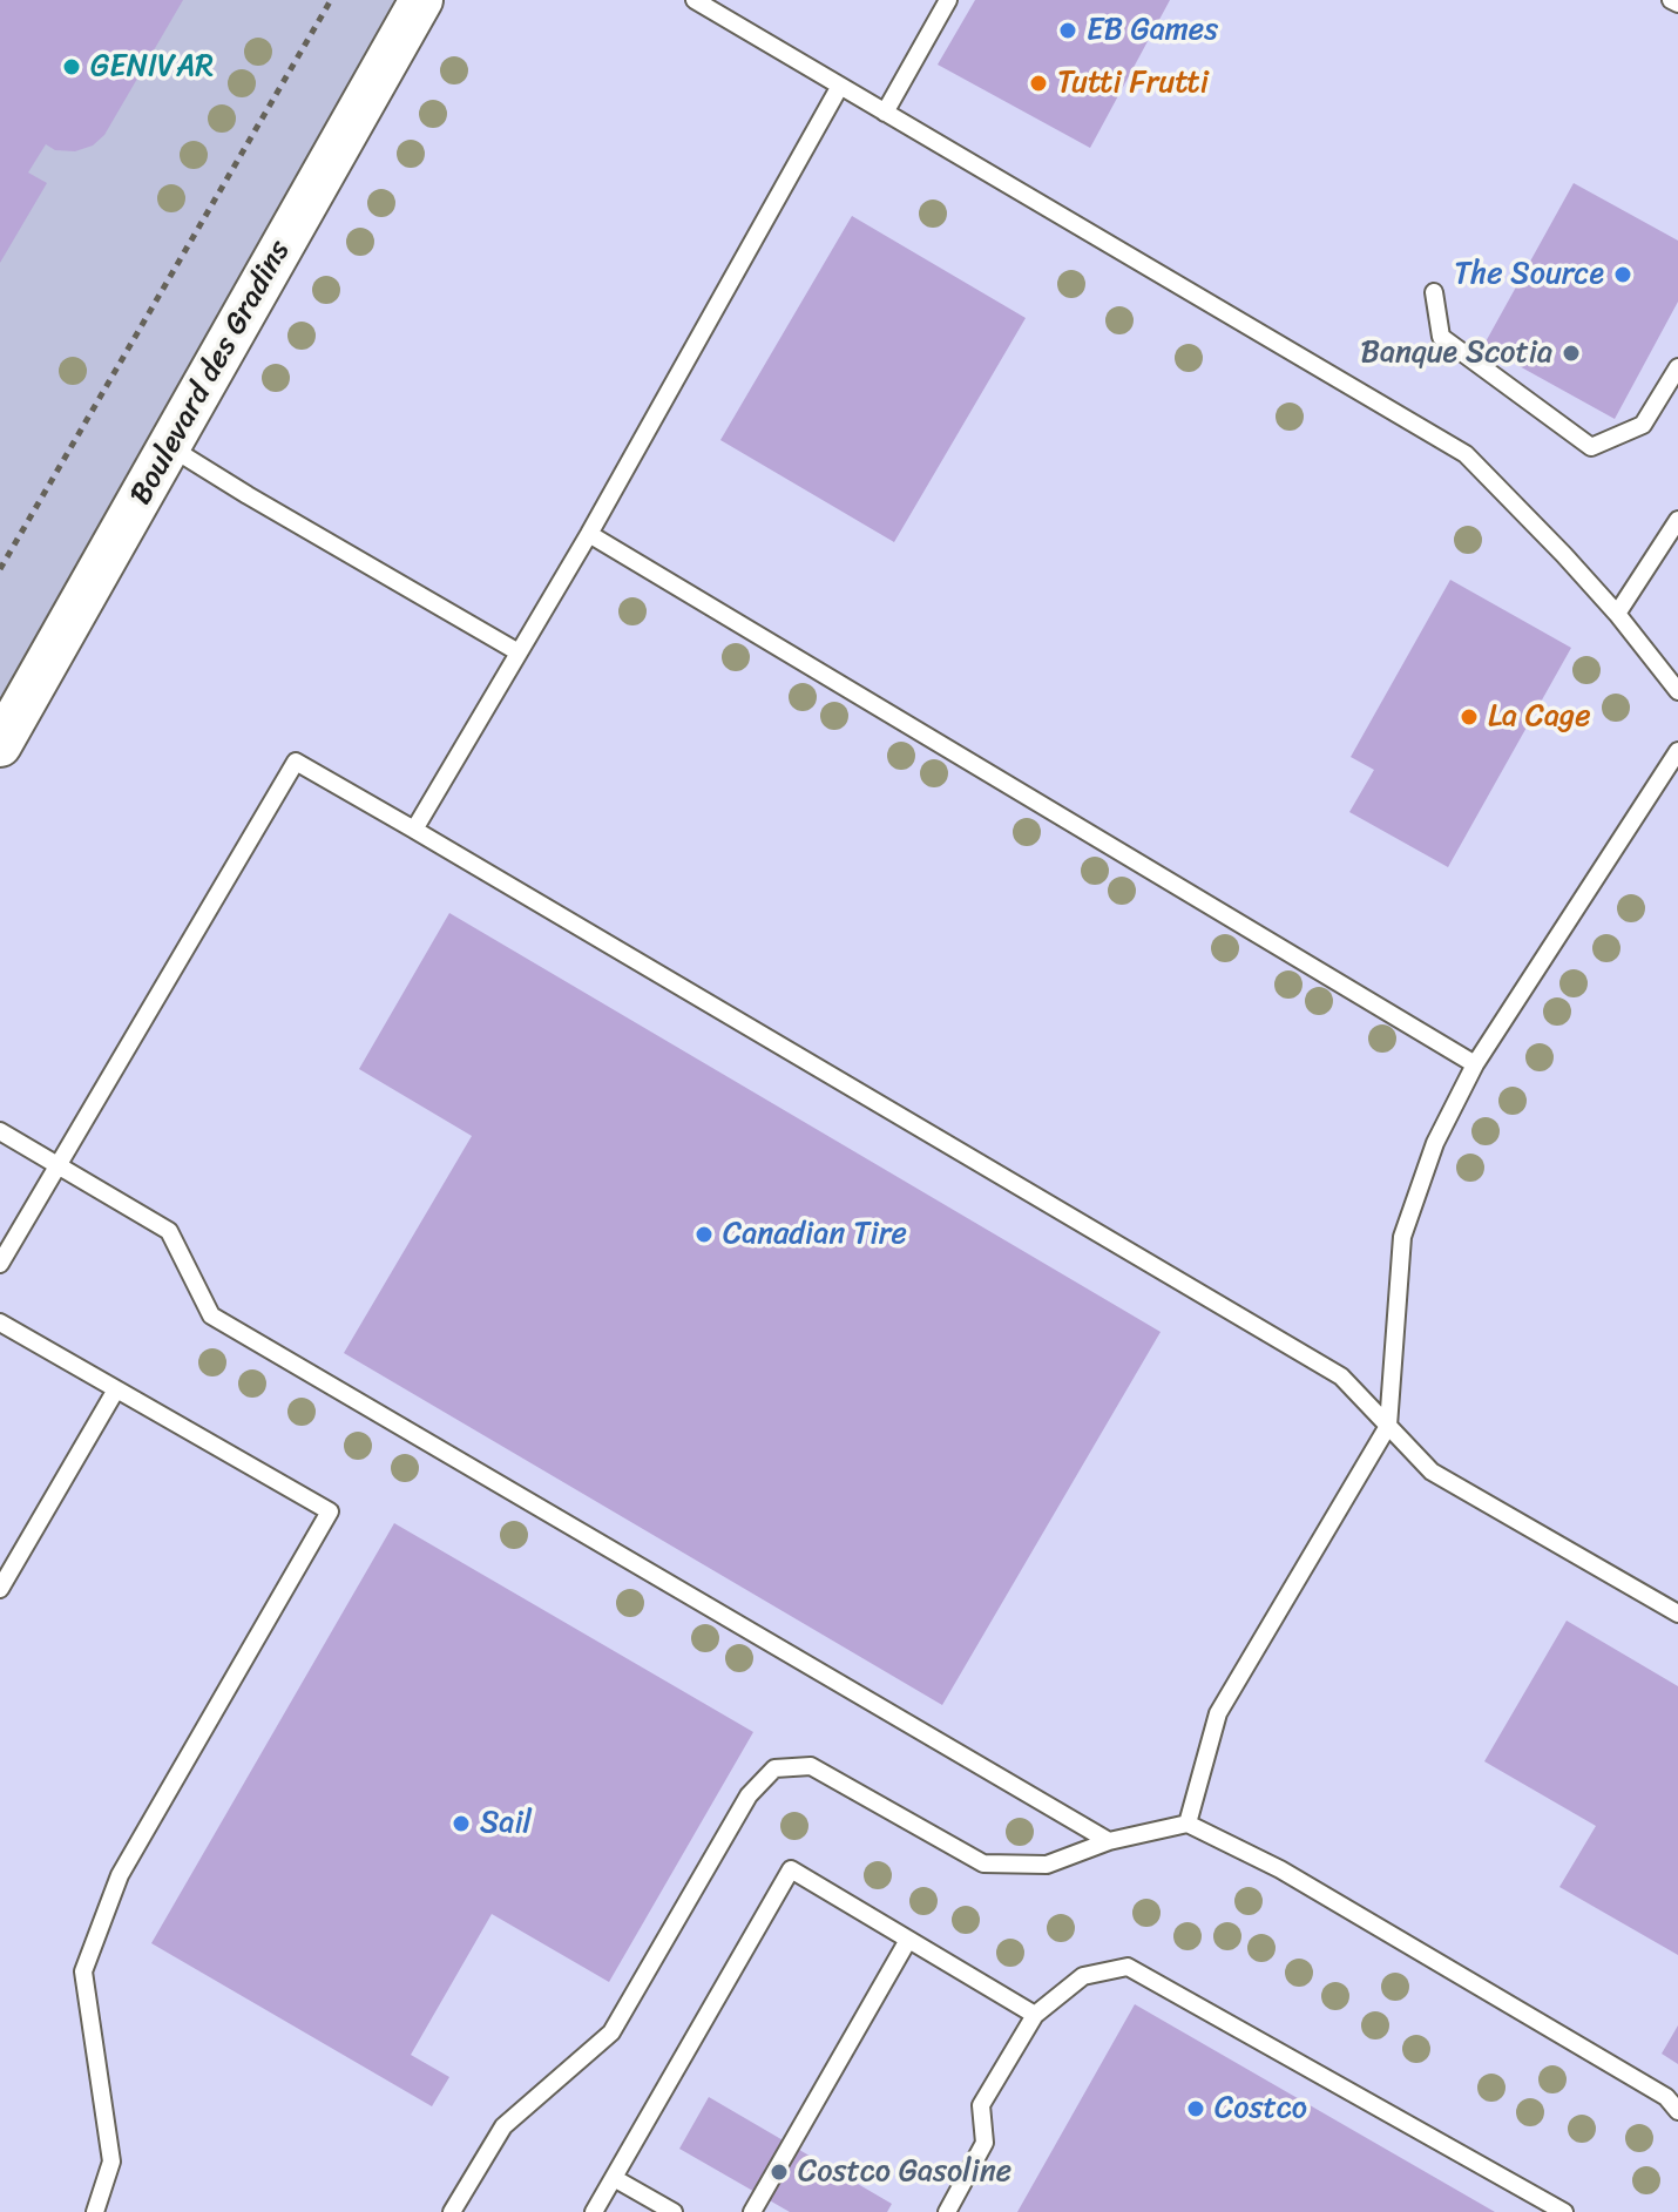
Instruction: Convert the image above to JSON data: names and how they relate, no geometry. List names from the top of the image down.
{
  "streets": {
    "street": ["Boulevard des Gradins"]
  },
  "places": [
    "EB Games",
    "GENIVAR",
    "Tutti Frutti",
    "The Source",
    "Banque Scotia",
    "La Cage",
    "Canadian Tire",
    "Sail",
    "Costco",
    "Costco Gasoline"
  ]
}
